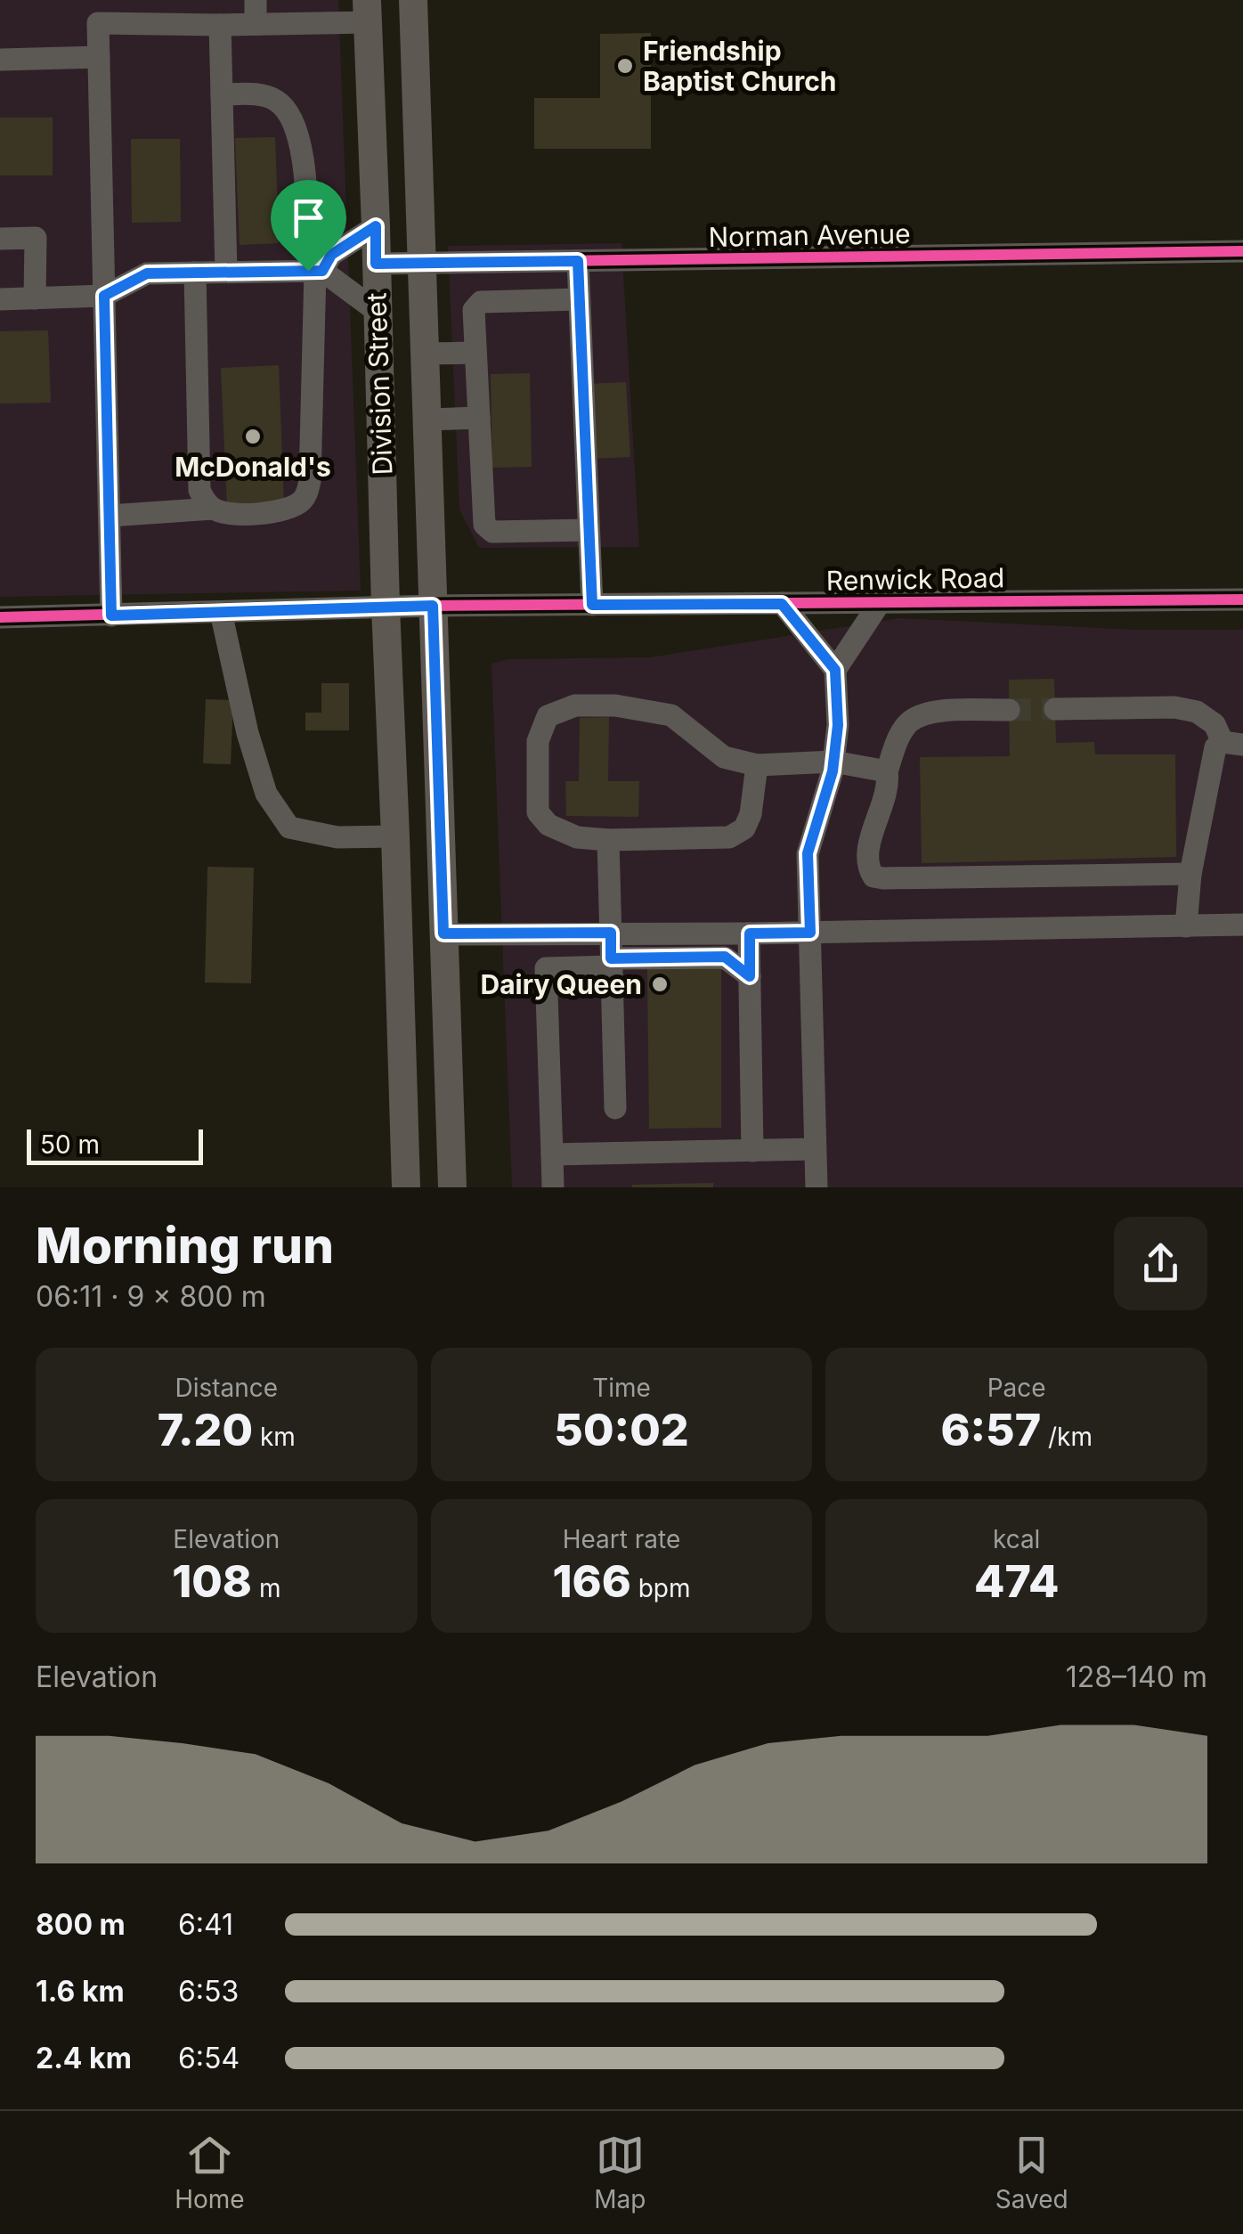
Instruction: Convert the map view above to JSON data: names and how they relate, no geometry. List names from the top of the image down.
{
  "streets": {
    "main road": ["Division Street"],
    "street": ["Norman Avenue", "Renwick Road"]
  },
  "crossings": [
    ["Norman Avenue", "Division Street"],
    ["Division Street", "Renwick Road"]
  ],
  "places": ["Friendship Baptist Church", "McDonald's", "Dairy Queen"],
  "scale_bar": "50 m",
  "page": {
    "scale": "50 m",
    "heading": ["Morning run", "06:11 · 9 × 800 m"],
    "stats": [
      ["Distance", "7.20 km"],
      ["Time", "50:02"],
      ["Pace", "6:57 /km"],
      ["Elevation", "108 m"],
      ["Heart rate", "166 bpm"],
      ["kcal", "474"]
    ],
    "chart": ["Elevation", "128–140 m"],
    "list": [
      {
        "name": "800 m",
        "note": "6:41"
      },
      {
        "name": "1.6 km",
        "note": "6:53"
      },
      {
        "name": "2.4 km",
        "note": "6:54"
      }
    ],
    "tabs": ["Home", "Map", "Saved"]
  }
}
